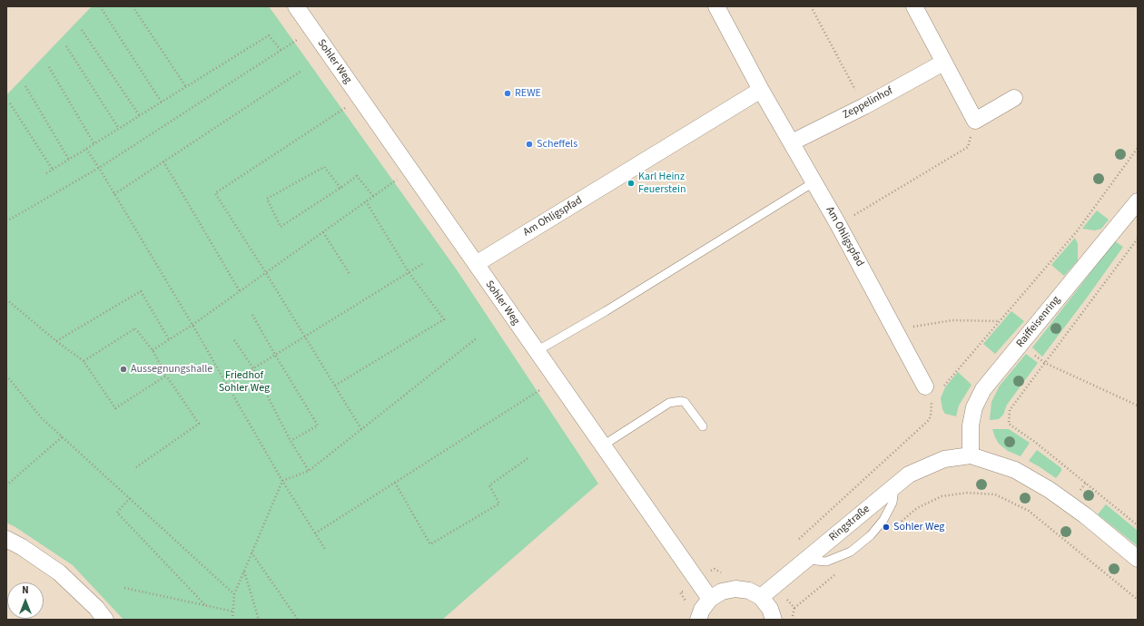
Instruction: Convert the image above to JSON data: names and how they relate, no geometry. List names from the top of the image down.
{
  "streets": {
    "street": [
      "Sohler Weg",
      "Zeppelinhof",
      "Am Ohligspfad",
      "Raiffeisenring",
      "Ringstraße"
    ]
  },
  "crossings": [
    ["Sohler Weg", "Am Ohligspfad"],
    ["Zeppelinhof", "Am Ohligspfad"],
    ["Raiffeisenring", "Ringstraße"]
  ],
  "parks": ["Friedhof Sohler Weg"],
  "places": [
    "REWE",
    "Scheffels",
    "Karl Heinz Feuerstein",
    "Aussegnungshalle",
    "Sohler Weg"
  ],
  "north": "top"
}
